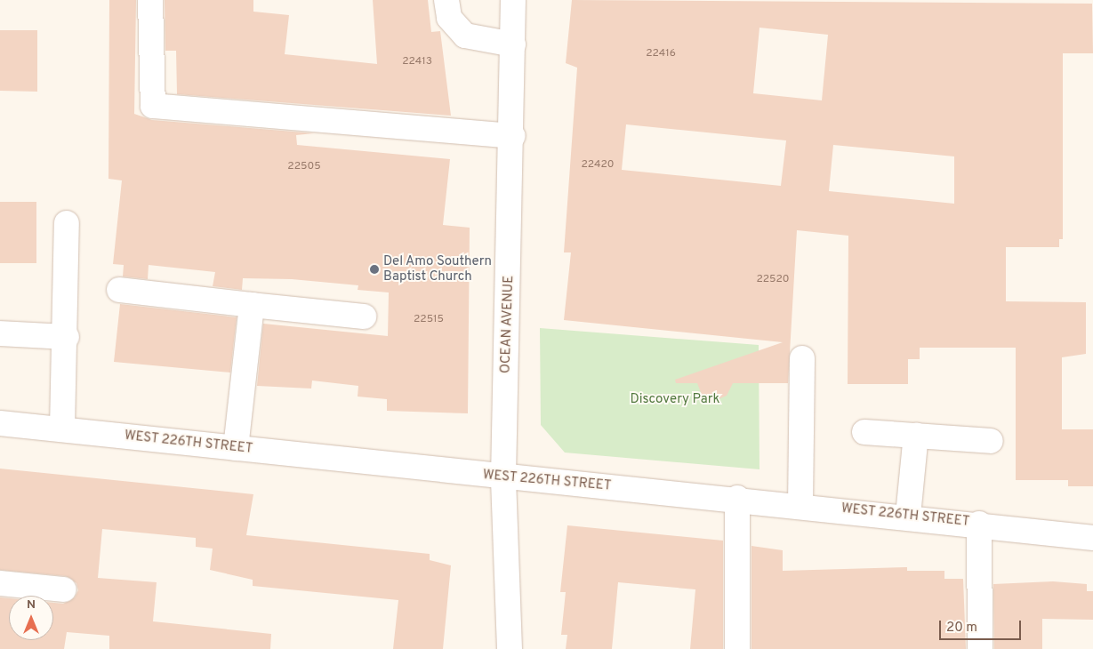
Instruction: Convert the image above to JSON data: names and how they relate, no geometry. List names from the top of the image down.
{
  "streets": {
    "street": ["OCEAN AVENUE", "WEST 226TH STREET"]
  },
  "crossings": [
    ["OCEAN AVENUE", "WEST 226TH STREET"]
  ],
  "parks": ["Discovery Park"],
  "places": ["Del Amo Southern Baptist Church"],
  "house_numbers": [
    "22416",
    "22413",
    "22420",
    "22505",
    "22520",
    "22515"
  ],
  "scale_bar": "20 m",
  "north": "top"
}
